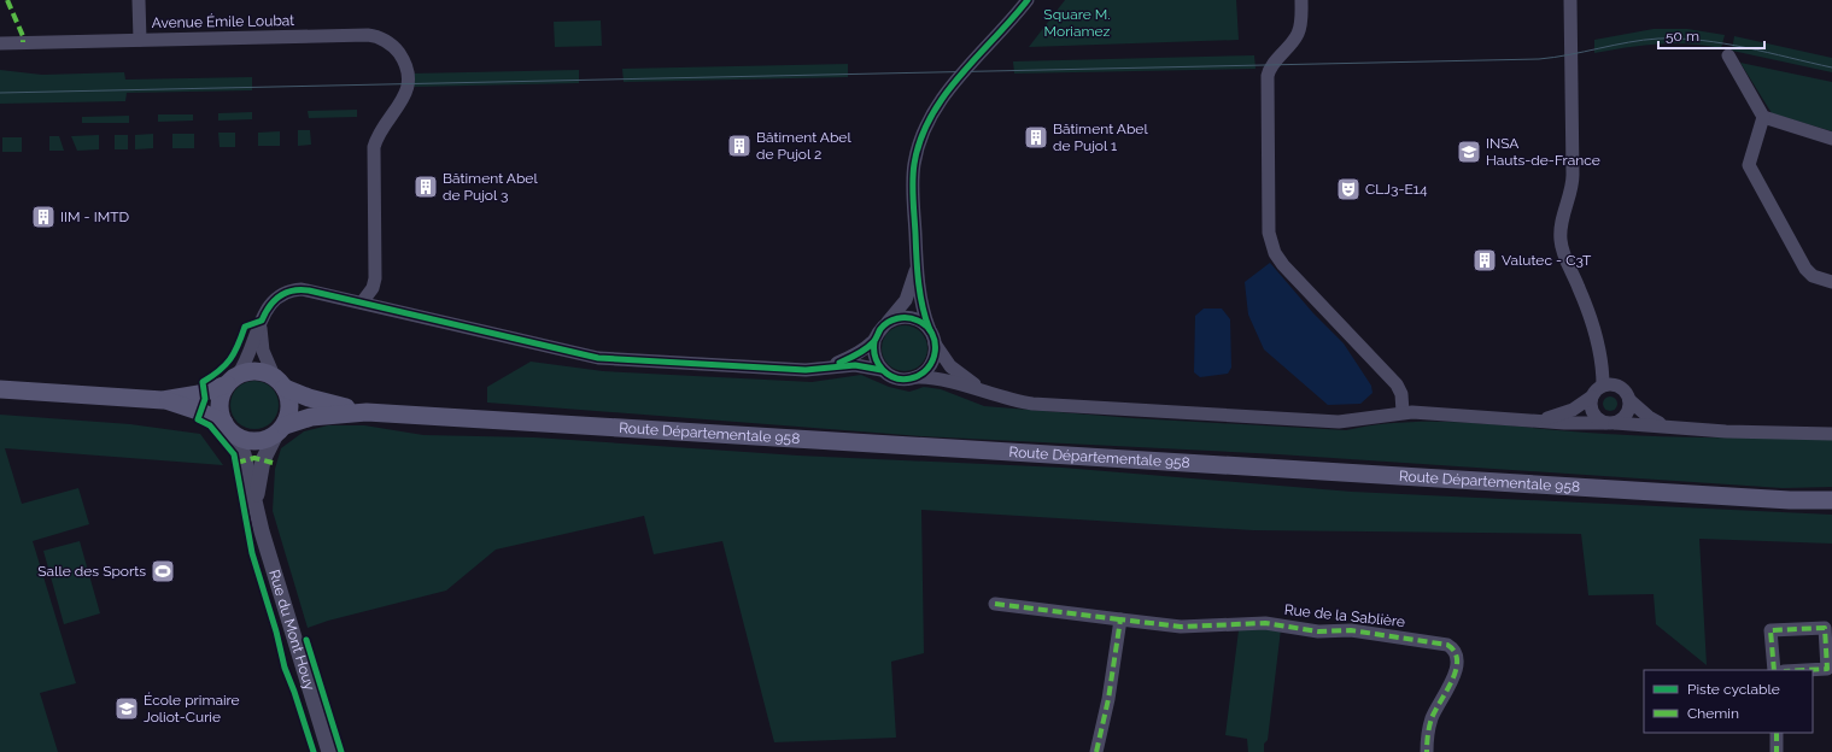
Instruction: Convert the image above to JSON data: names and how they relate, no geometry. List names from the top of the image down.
{
  "streets": {
    "main road": ["Route Départementale 958"],
    "street": ["Avenue Émile Loubat", "Rue de la Sablière", "Rue du Mont Houy"]
  },
  "crossings": [
    ["Route Départementale 958", "Rue du Mont Houy"]
  ],
  "parks": ["Square M. Moriamez"],
  "places": {
    "building": [
      "Bâtiment Abel de Pujol 1",
      "Bâtiment Abel de Pujol 2",
      "Bâtiment Abel de Pujol 3",
      "IIM - IMTD",
      "Valutec - C3T"
    ],
    "school or university": ["INSA Hauts-de-France", "École primaire Joliot-Curie"],
    "theatre": ["CLJ3-E14"],
    "sports": ["Salle des Sports"]
  },
  "legend": ["Piste cyclable", "Chemin"],
  "scale_bar": "50 m"
}
